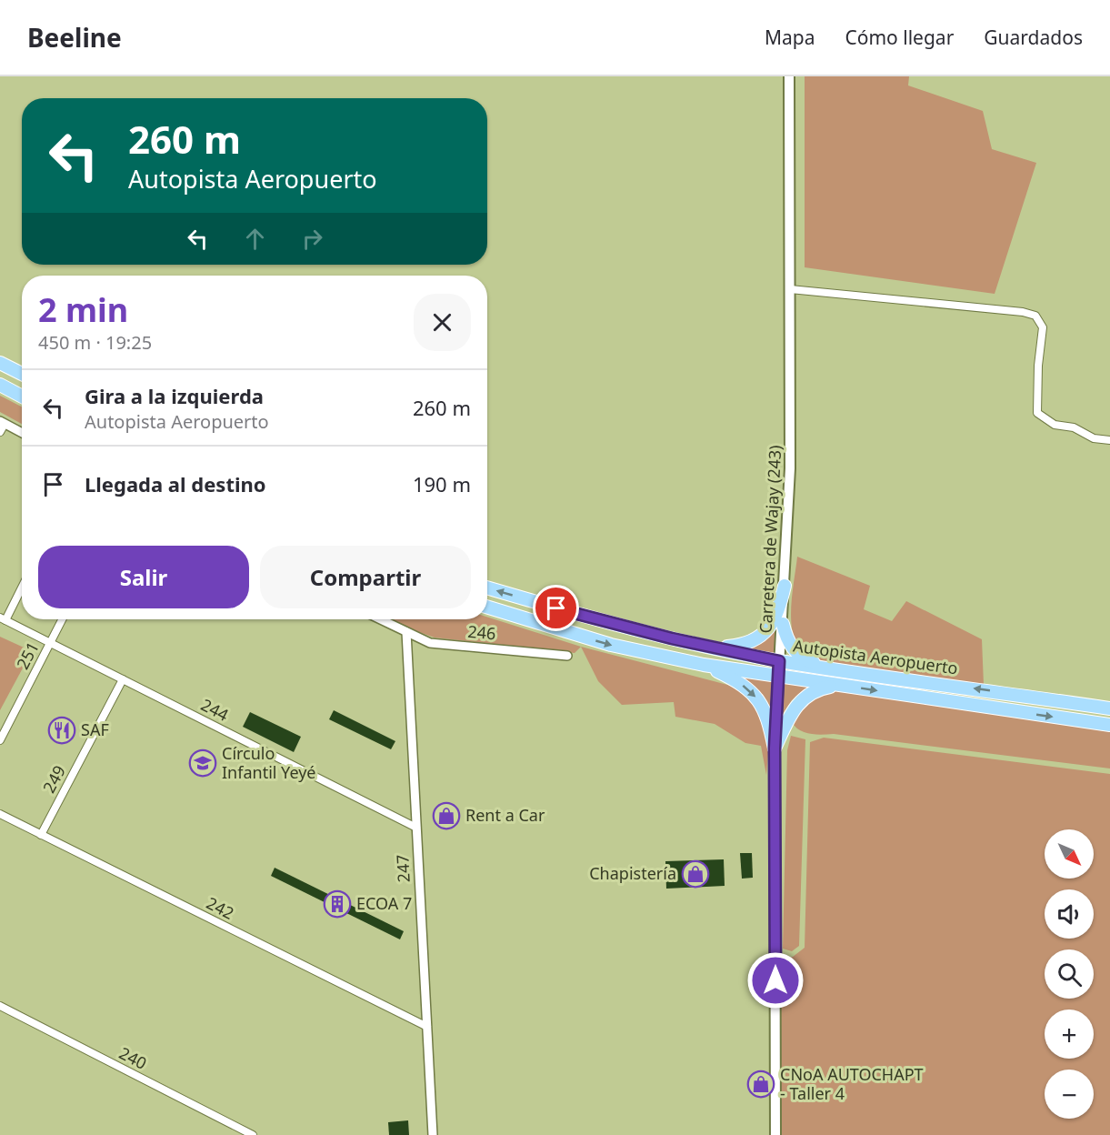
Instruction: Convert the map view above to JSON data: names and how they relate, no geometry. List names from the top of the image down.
{
  "streets": {
    "highway": ["Autopista Aeropuerto"],
    "main road": ["Carretera de Wajay (243)"],
    "street": [
      "246",
      "251",
      "244",
      "249",
      "247",
      "242",
      "240"
    ]
  },
  "crossings": [
    ["Carretera de Wajay (243)", "Autopista Aeropuerto"],
    ["246", "247"],
    ["251", "244"],
    ["244", "249"],
    ["244", "247"],
    ["249", "242"],
    ["247", "242"]
  ],
  "places": {
    "restaurant": ["SAF"],
    "school or university": ["Círculo Infantil Yeyé"],
    "shop": ["Rent a Car", "Chapistería", "CNoA AUTOCHAPT - Taller 4"],
    "building": ["ECOA 7"]
  },
  "north": "bottom right",
  "page": {
    "header": "Beeline",
    "nav": ["Mapa", "Cómo llegar", "Guardados"],
    "turn": ["260 m", "Autopista Aeropuerto"],
    "heading": ["2 min", "450 m · 19:25"],
    "list": [
      {
        "name": "Gira a la izquierda",
        "note": "Autopista Aeropuerto",
        "value": "260 m"
      },
      {
        "name": "Llegada al destino",
        "value": "190 m"
      }
    ],
    "buttons": ["Salir", "Compartir"],
    "map_buttons": ["+", "−"]
  }
}
